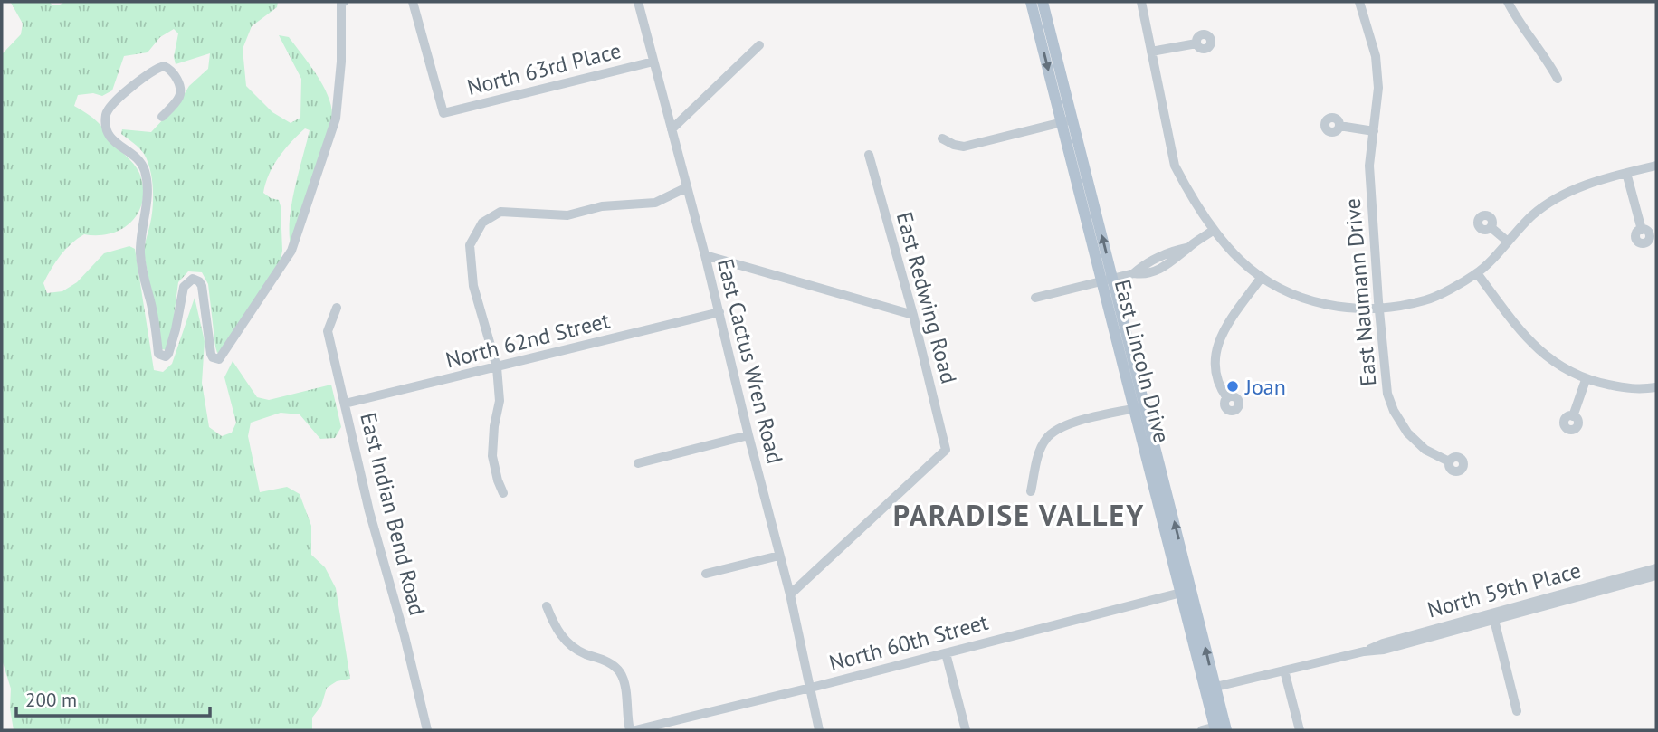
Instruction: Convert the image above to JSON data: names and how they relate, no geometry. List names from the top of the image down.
{
  "streets": {
    "main road": ["East Lincoln Drive"],
    "street": [
      "North 63rd Place",
      "East Naumann Drive",
      "East Redwing Road",
      "North 62nd Street",
      "East Cactus Wren Road",
      "East Indian Bend Road",
      "North 59th Place",
      "North 60th Street"
    ]
  },
  "crossings": [
    ["North 63rd Place", "East Cactus Wren Road"],
    ["East Redwing Road", "East Cactus Wren Road"],
    ["North 62nd Street", "East Cactus Wren Road"],
    ["North 62nd Street", "East Indian Bend Road"],
    ["East Cactus Wren Road", "North 60th Street"],
    ["East Lincoln Drive", "North 59th Place"],
    ["East Lincoln Drive", "North 60th Street"]
  ],
  "districts": ["PARADISE VALLEY"],
  "places": ["Joan"],
  "scale_bar": "200 m"
}
